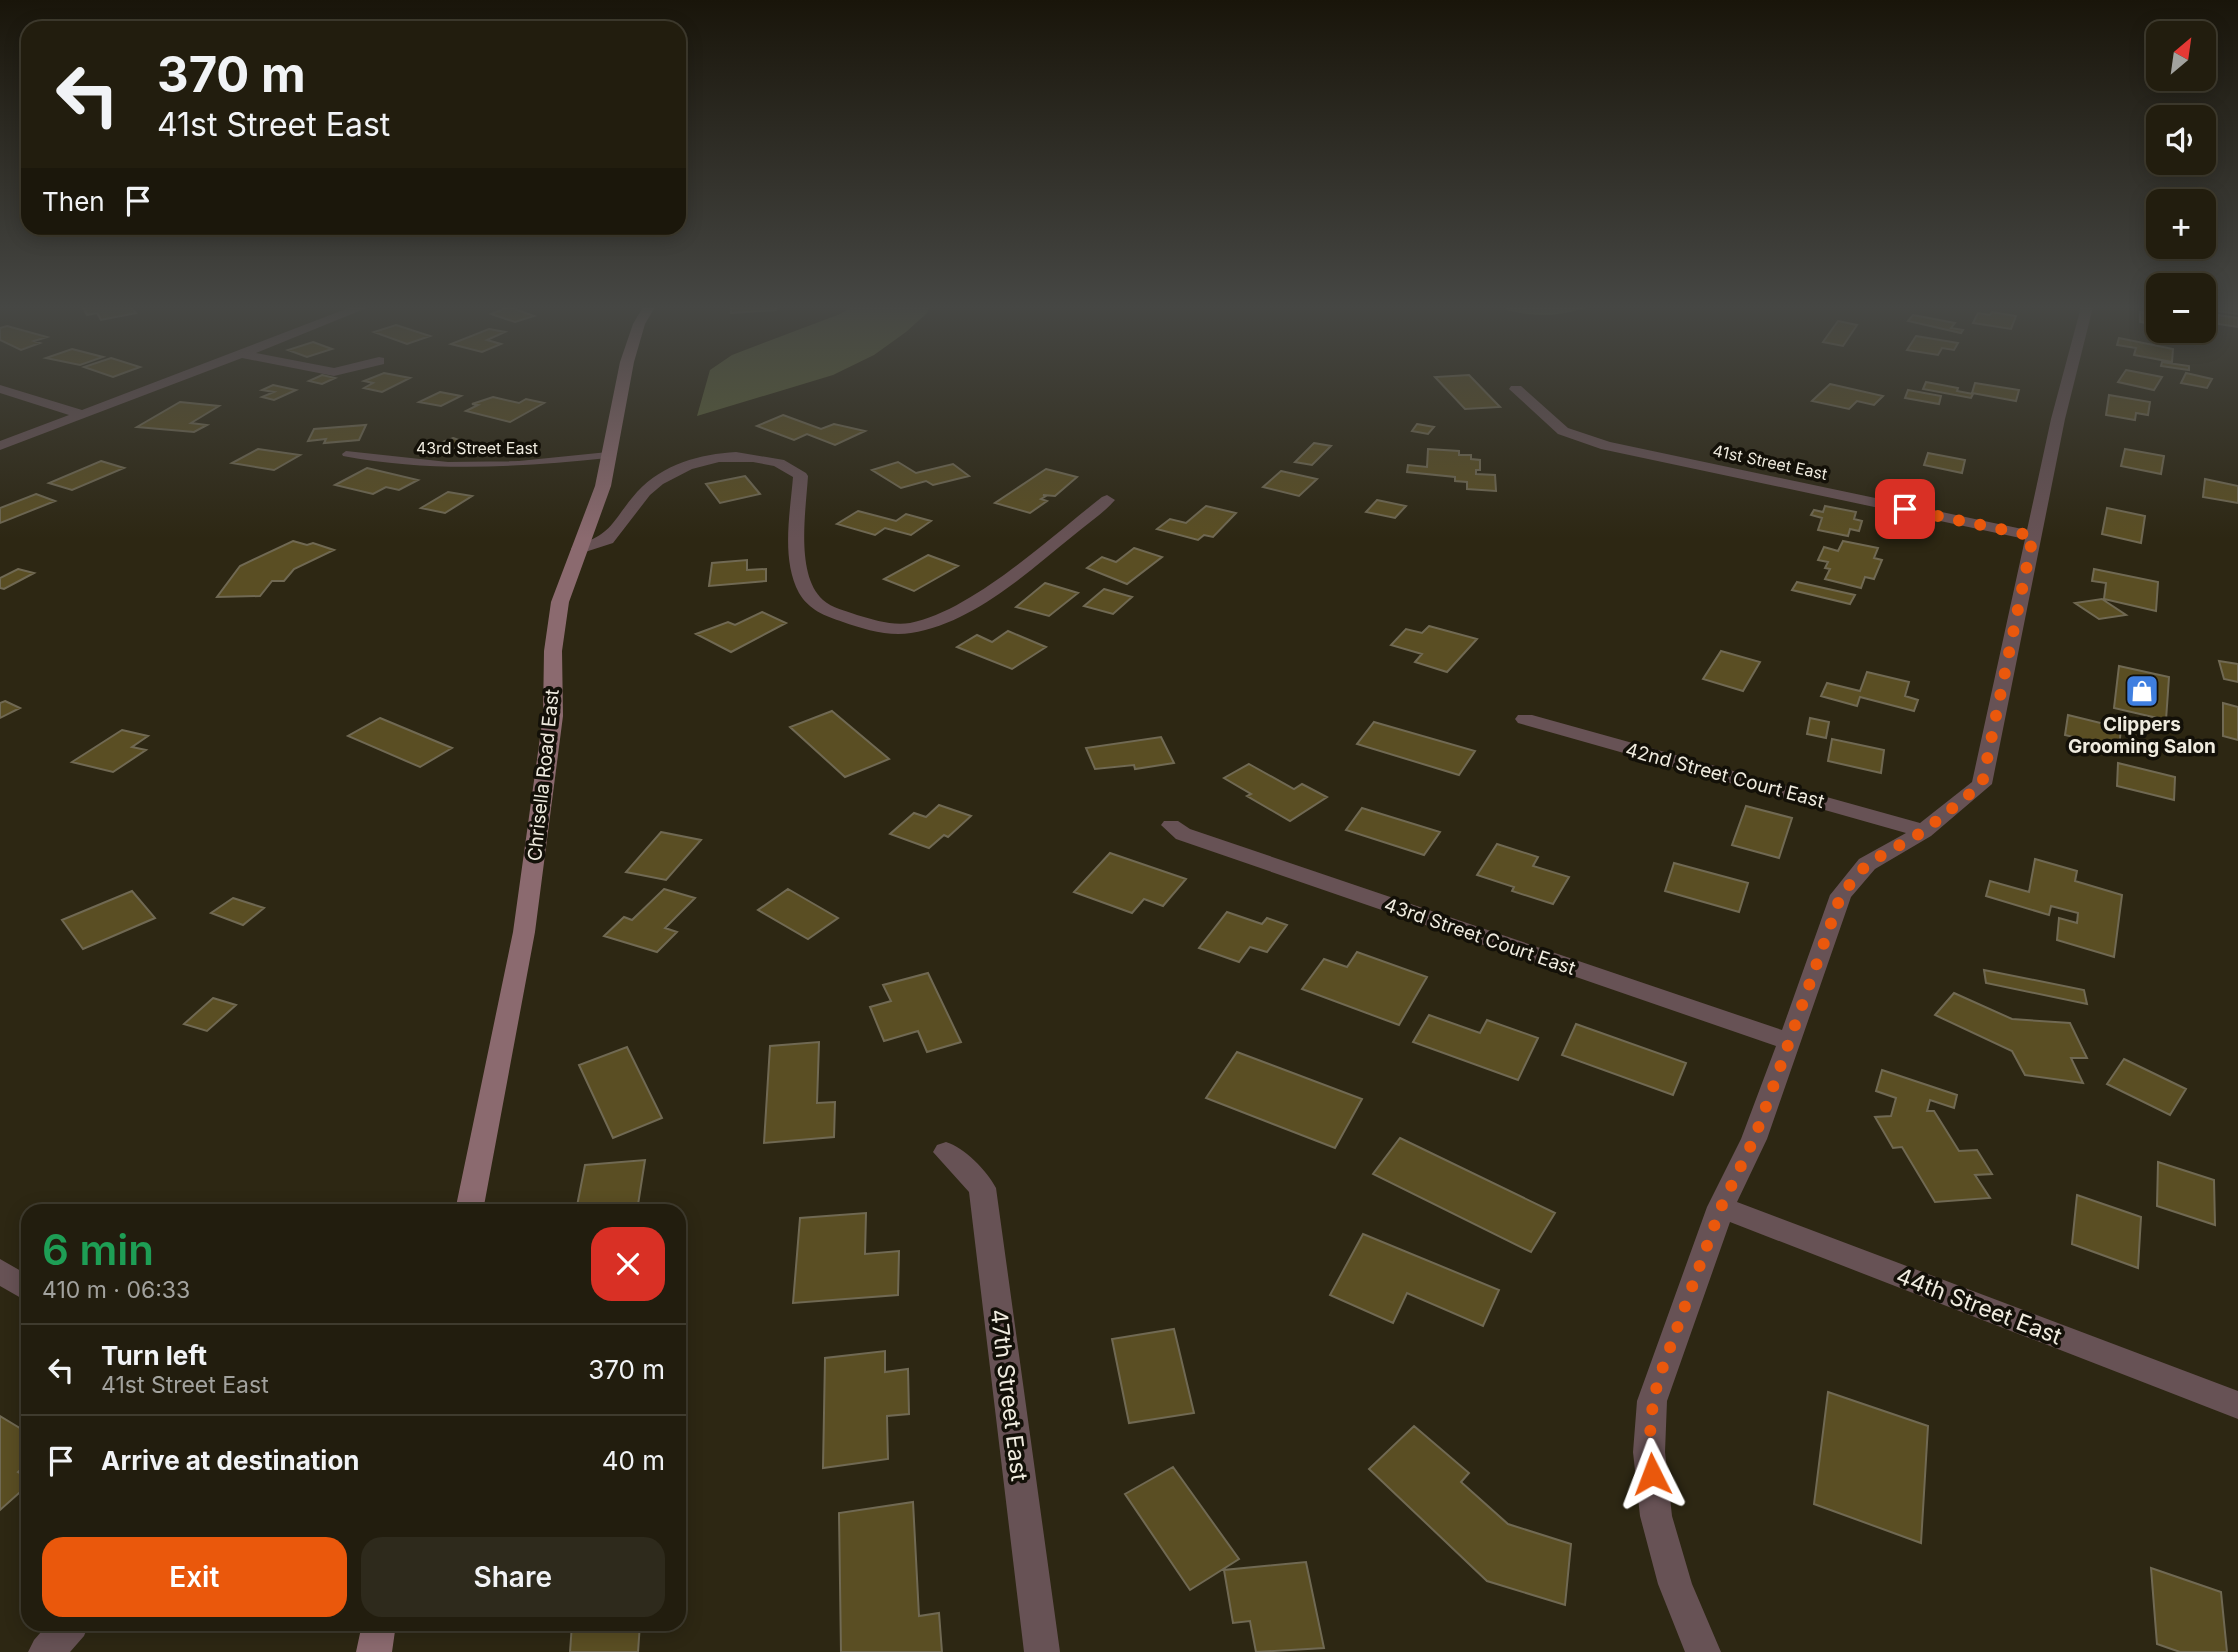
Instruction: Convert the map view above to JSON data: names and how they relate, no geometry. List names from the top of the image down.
{
  "streets": {
    "street": [
      "41st Street East",
      "Chrisella Road East",
      "42nd Street Court East",
      "43rd Street Court East",
      "44th Street East",
      "47th Street East"
    ],
    "lane": ["43rd Street East"]
  },
  "crossings": [
    ["43rd Street East", "Chrisella Road East"]
  ],
  "places": {
    "shop": ["Clippers Grooming Salon"]
  },
  "north": "top right",
  "page": {
    "map_buttons": ["+", "−"],
    "turn": ["370 m", "41st Street East"],
    "then": "Then",
    "heading": ["6 min", "410 m · 06:33"],
    "list": [
      {
        "name": "Turn left",
        "note": "41st Street East",
        "value": "370 m"
      },
      {
        "name": "Arrive at destination",
        "value": "40 m"
      }
    ],
    "buttons": ["Exit", "Share"]
  }
}
